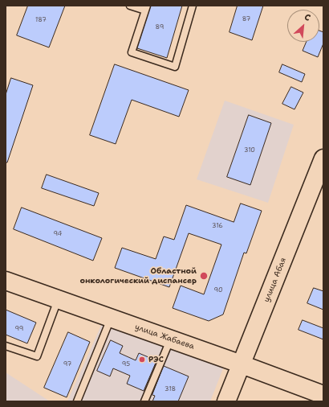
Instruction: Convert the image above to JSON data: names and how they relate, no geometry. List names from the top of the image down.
{
  "streets": {
    "street": ["улица Абая", "улица Жабаева"]
  },
  "crossings": [
    ["улица Абая", "улица Жабаева"]
  ],
  "places": ["Областной онкологический диспансер", "РЭС"],
  "house_numbers": [
    "87",
    "187",
    "89",
    "310",
    "316",
    "94",
    "90",
    "99",
    "97",
    "95",
    "318"
  ],
  "north": "top right"
}
